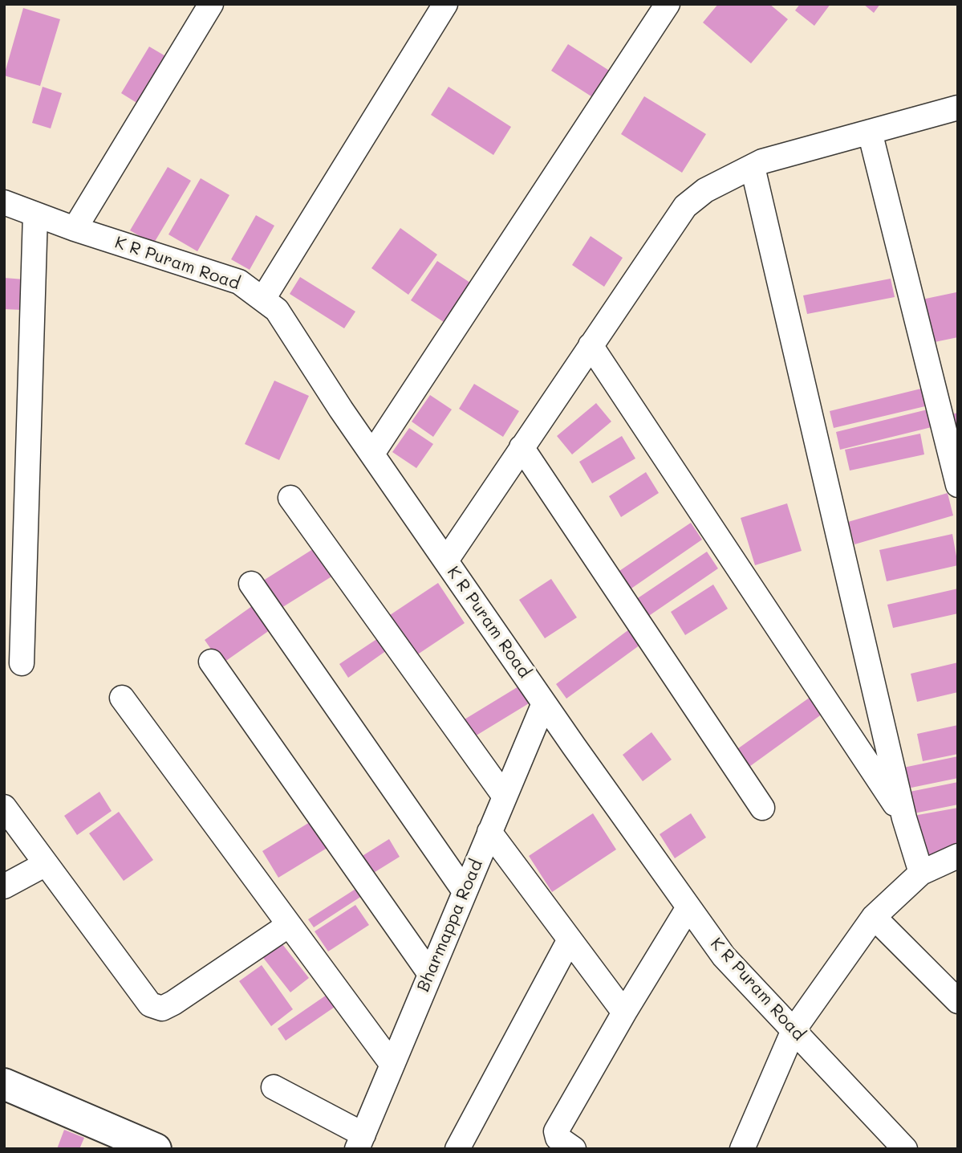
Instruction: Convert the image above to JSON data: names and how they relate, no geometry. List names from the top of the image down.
{
  "streets": {
    "street": ["K R Puram Road", "Bharmappa Road"]
  },
  "crossings": [
    ["K R Puram Road", "Bharmappa Road"]
  ]
}
